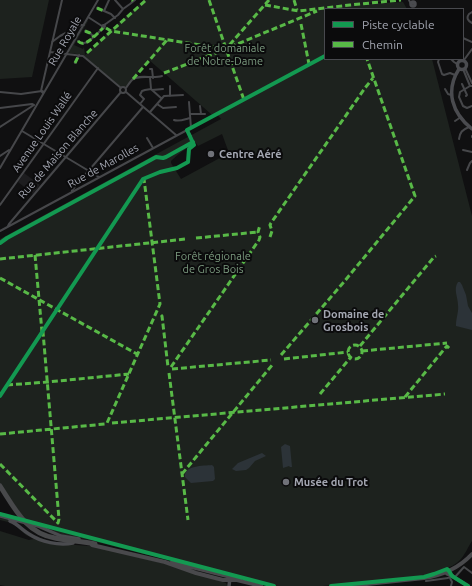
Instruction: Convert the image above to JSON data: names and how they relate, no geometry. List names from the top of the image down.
{
  "streets": {
    "street": [
      "Rue Royale",
      "Avenue Louis Wallé",
      "Rue de Maison Blanche",
      "Rue de Marolles"
    ]
  },
  "crossings": [
    ["Rue de Maison Blanche", "Rue de Marolles"]
  ],
  "parks": ["Forêt domaniale de Notre-Dame", "Forêt régionale de Gros Bois"],
  "places": ["Centre Aéré", "Domaine de Grosbois", "Musée du Trot"],
  "legend": ["Piste cyclable", "Chemin"]
}
